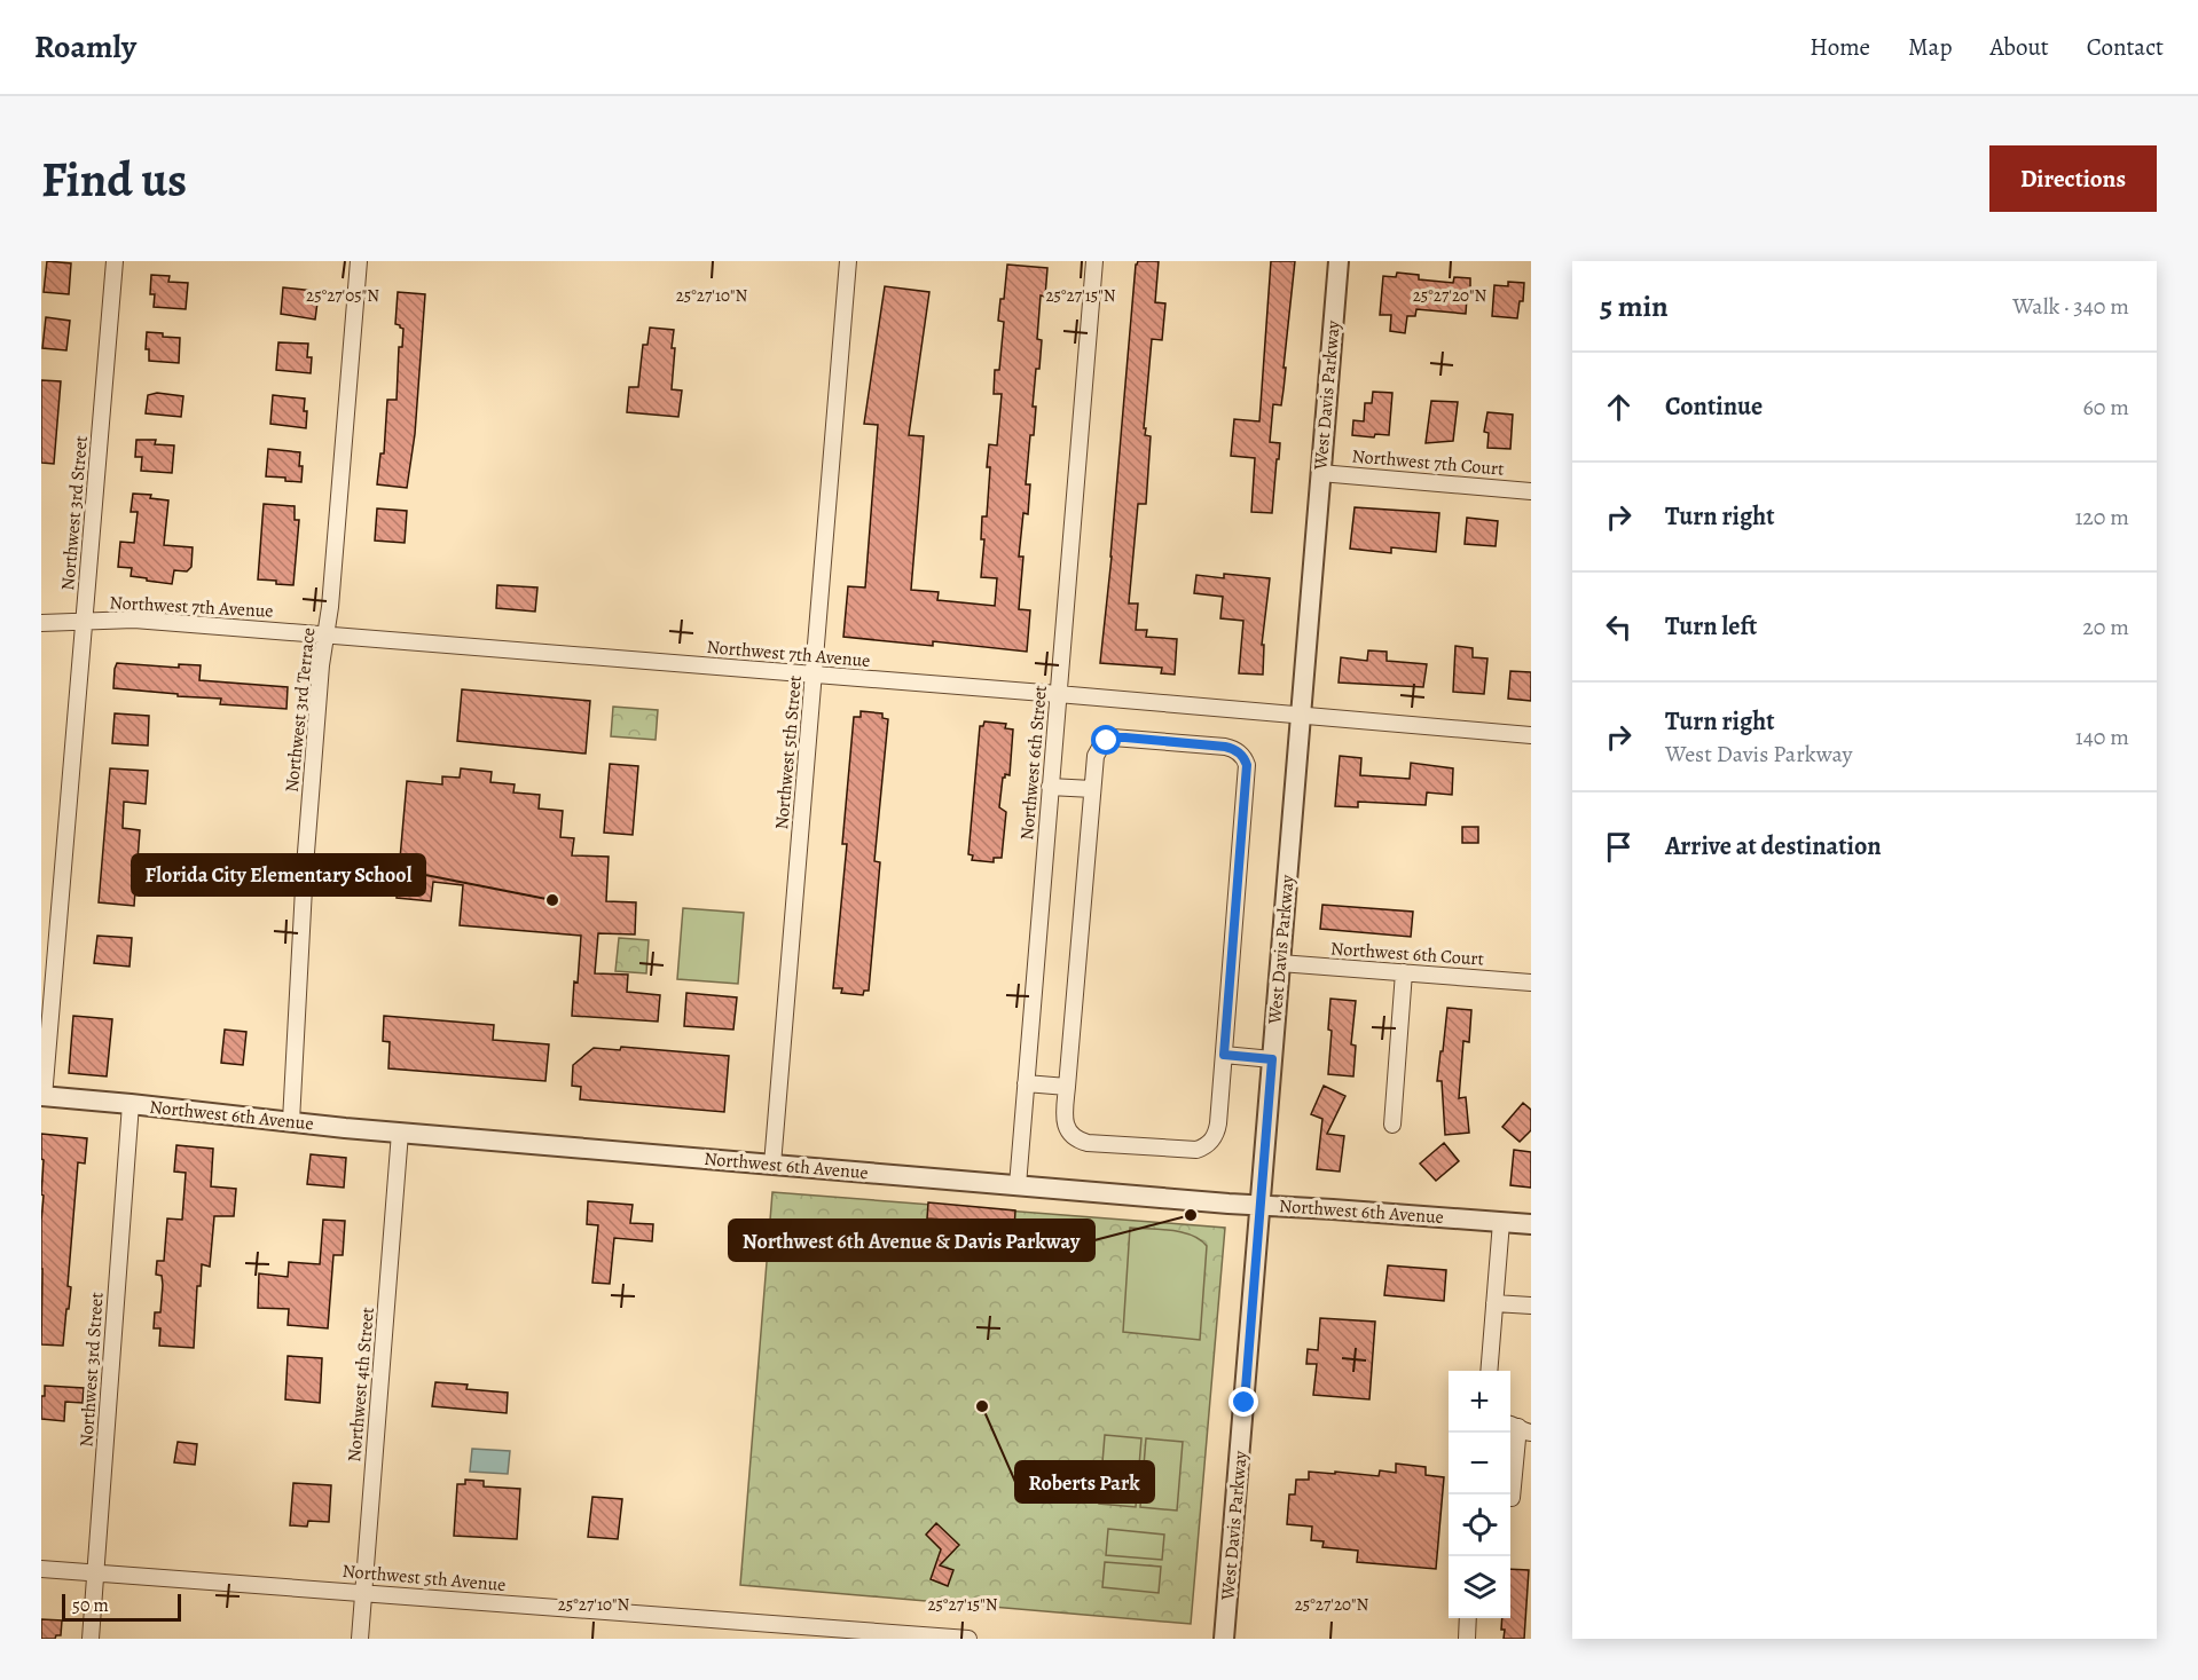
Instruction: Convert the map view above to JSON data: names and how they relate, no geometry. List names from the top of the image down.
{
  "streets": {
    "street": [
      "West Davis Parkway",
      "Northwest 7th Court",
      "Northwest 3rd Street",
      "Northwest 7th Avenue",
      "Northwest 3rd Terrace",
      "Northwest 5th Street",
      "Northwest 6th Street",
      "Northwest 6th Court",
      "Northwest 6th Avenue",
      "Northwest 4th Street",
      "Northwest 5th Avenue"
    ]
  },
  "crossings": [
    ["West Davis Parkway", "Northwest 7th Court"],
    ["West Davis Parkway", "Northwest 7th Avenue"],
    ["West Davis Parkway", "Northwest 6th Court"],
    ["West Davis Parkway", "Northwest 6th Avenue"],
    ["Northwest 3rd Street", "Northwest 7th Avenue"],
    ["Northwest 3rd Street", "Northwest 6th Avenue"],
    ["Northwest 3rd Street", "Northwest 5th Avenue"],
    ["Northwest 7th Avenue", "Northwest 3rd Terrace"],
    ["Northwest 7th Avenue", "Northwest 5th Street"],
    ["Northwest 7th Avenue", "Northwest 6th Street"],
    ["Northwest 3rd Terrace", "Northwest 6th Avenue"],
    ["Northwest 5th Street", "Northwest 6th Avenue"],
    ["Northwest 6th Street", "Northwest 6th Avenue"],
    ["Northwest 6th Avenue", "Northwest 4th Street"],
    ["Northwest 4th Street", "Northwest 5th Avenue"]
  ],
  "places": ["Florida City Elementary School", "Northwest 6th Avenue & Davis Parkway", "Roberts Park"],
  "scale_bar": "50 m",
  "page": {
    "header": "Roamly",
    "nav": [
      "Home",
      "Map",
      "About",
      "Contact"
    ],
    "buttons": "Directions",
    "title": "Find us",
    "heading": ["5 min", "Walk · 340 m"],
    "list": [
      ["Continue", "60 m"],
      ["Turn right", "120 m"],
      ["Turn left", "20 m"],
      ["Turn right", "West Davis Parkway", "140 m"],
      "Arrive at destination"
    ],
    "map_buttons": ["+", "−"],
    "scale": "50 m"
  },
  "coordinates": [
    "25°27'05\"N",
    "25°27'10\"N",
    "25°27'15\"N",
    "25°27'20\"N"
  ]
}
